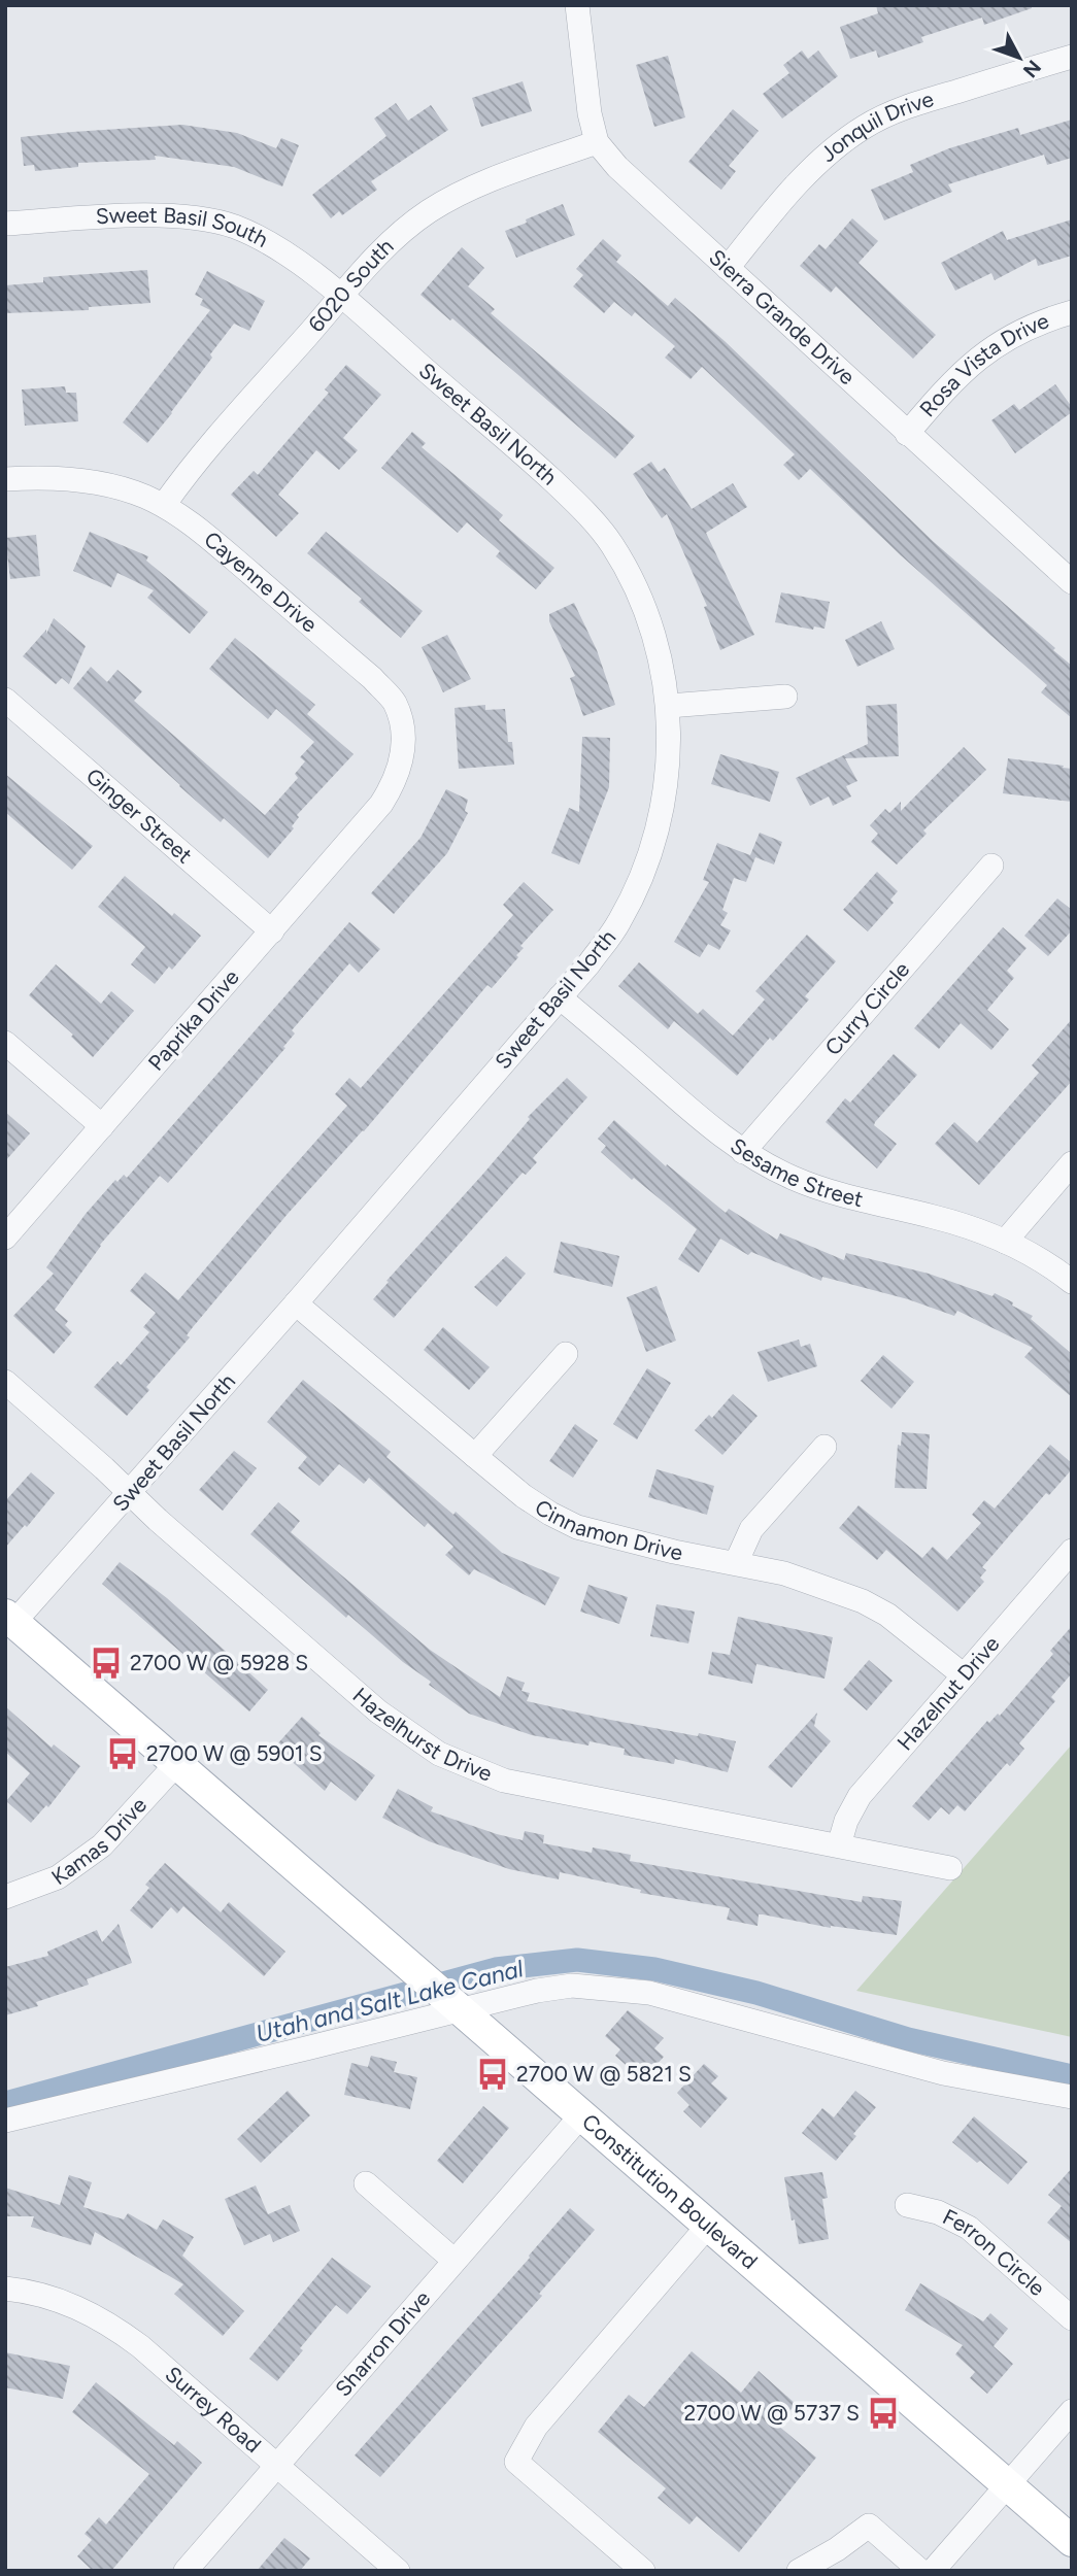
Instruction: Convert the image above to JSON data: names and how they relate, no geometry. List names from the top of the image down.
{
  "streets": {
    "main road": ["Constitution Boulevard"],
    "street": [
      "Jonquil Drive",
      "Sweet Basil South",
      "6020 South",
      "Sierra Grande Drive",
      "Rosa Vista Drive",
      "Sweet Basil North",
      "Cayenne Drive",
      "Ginger Street",
      "Curry Circle",
      "Paprika Drive",
      "Sesame Street",
      "Cinnamon Drive",
      "Hazelnut Drive",
      "Hazelhurst Drive",
      "Kamas Drive",
      "Ferron Circle",
      "Sharron Drive",
      "Surrey Road"
    ]
  },
  "crossings": [
    ["Jonquil Drive", "Sierra Grande Drive"],
    ["Sweet Basil South", "6020 South"],
    ["Sweet Basil South", "Sweet Basil North"],
    ["6020 South", "Sierra Grande Drive"],
    ["6020 South", "Sweet Basil North"],
    ["6020 South", "Cayenne Drive"],
    ["Sierra Grande Drive", "Rosa Vista Drive"],
    ["Sweet Basil North", "Sesame Street"],
    ["Sweet Basil North", "Cinnamon Drive"],
    ["Sweet Basil North", "Hazelhurst Drive"],
    ["Sweet Basil North", "Constitution Boulevard"],
    ["Cayenne Drive", "Paprika Drive"],
    ["Ginger Street", "Paprika Drive"],
    ["Curry Circle", "Sesame Street"],
    ["Cinnamon Drive", "Hazelnut Drive"],
    ["Hazelnut Drive", "Hazelhurst Drive"],
    ["Kamas Drive", "Constitution Boulevard"],
    ["Constitution Boulevard", "Sharron Drive"],
    ["Sharron Drive", "Surrey Road"]
  ],
  "water": ["Utah and Salt Lake Canal"],
  "places": {
    "bus stop": [
      "2700 W @ 5928 S",
      "2700 W @ 5901 S",
      "2700 W @ 5821 S",
      "2700 W @ 5737 S"
    ]
  },
  "north": "bottom right"
}
